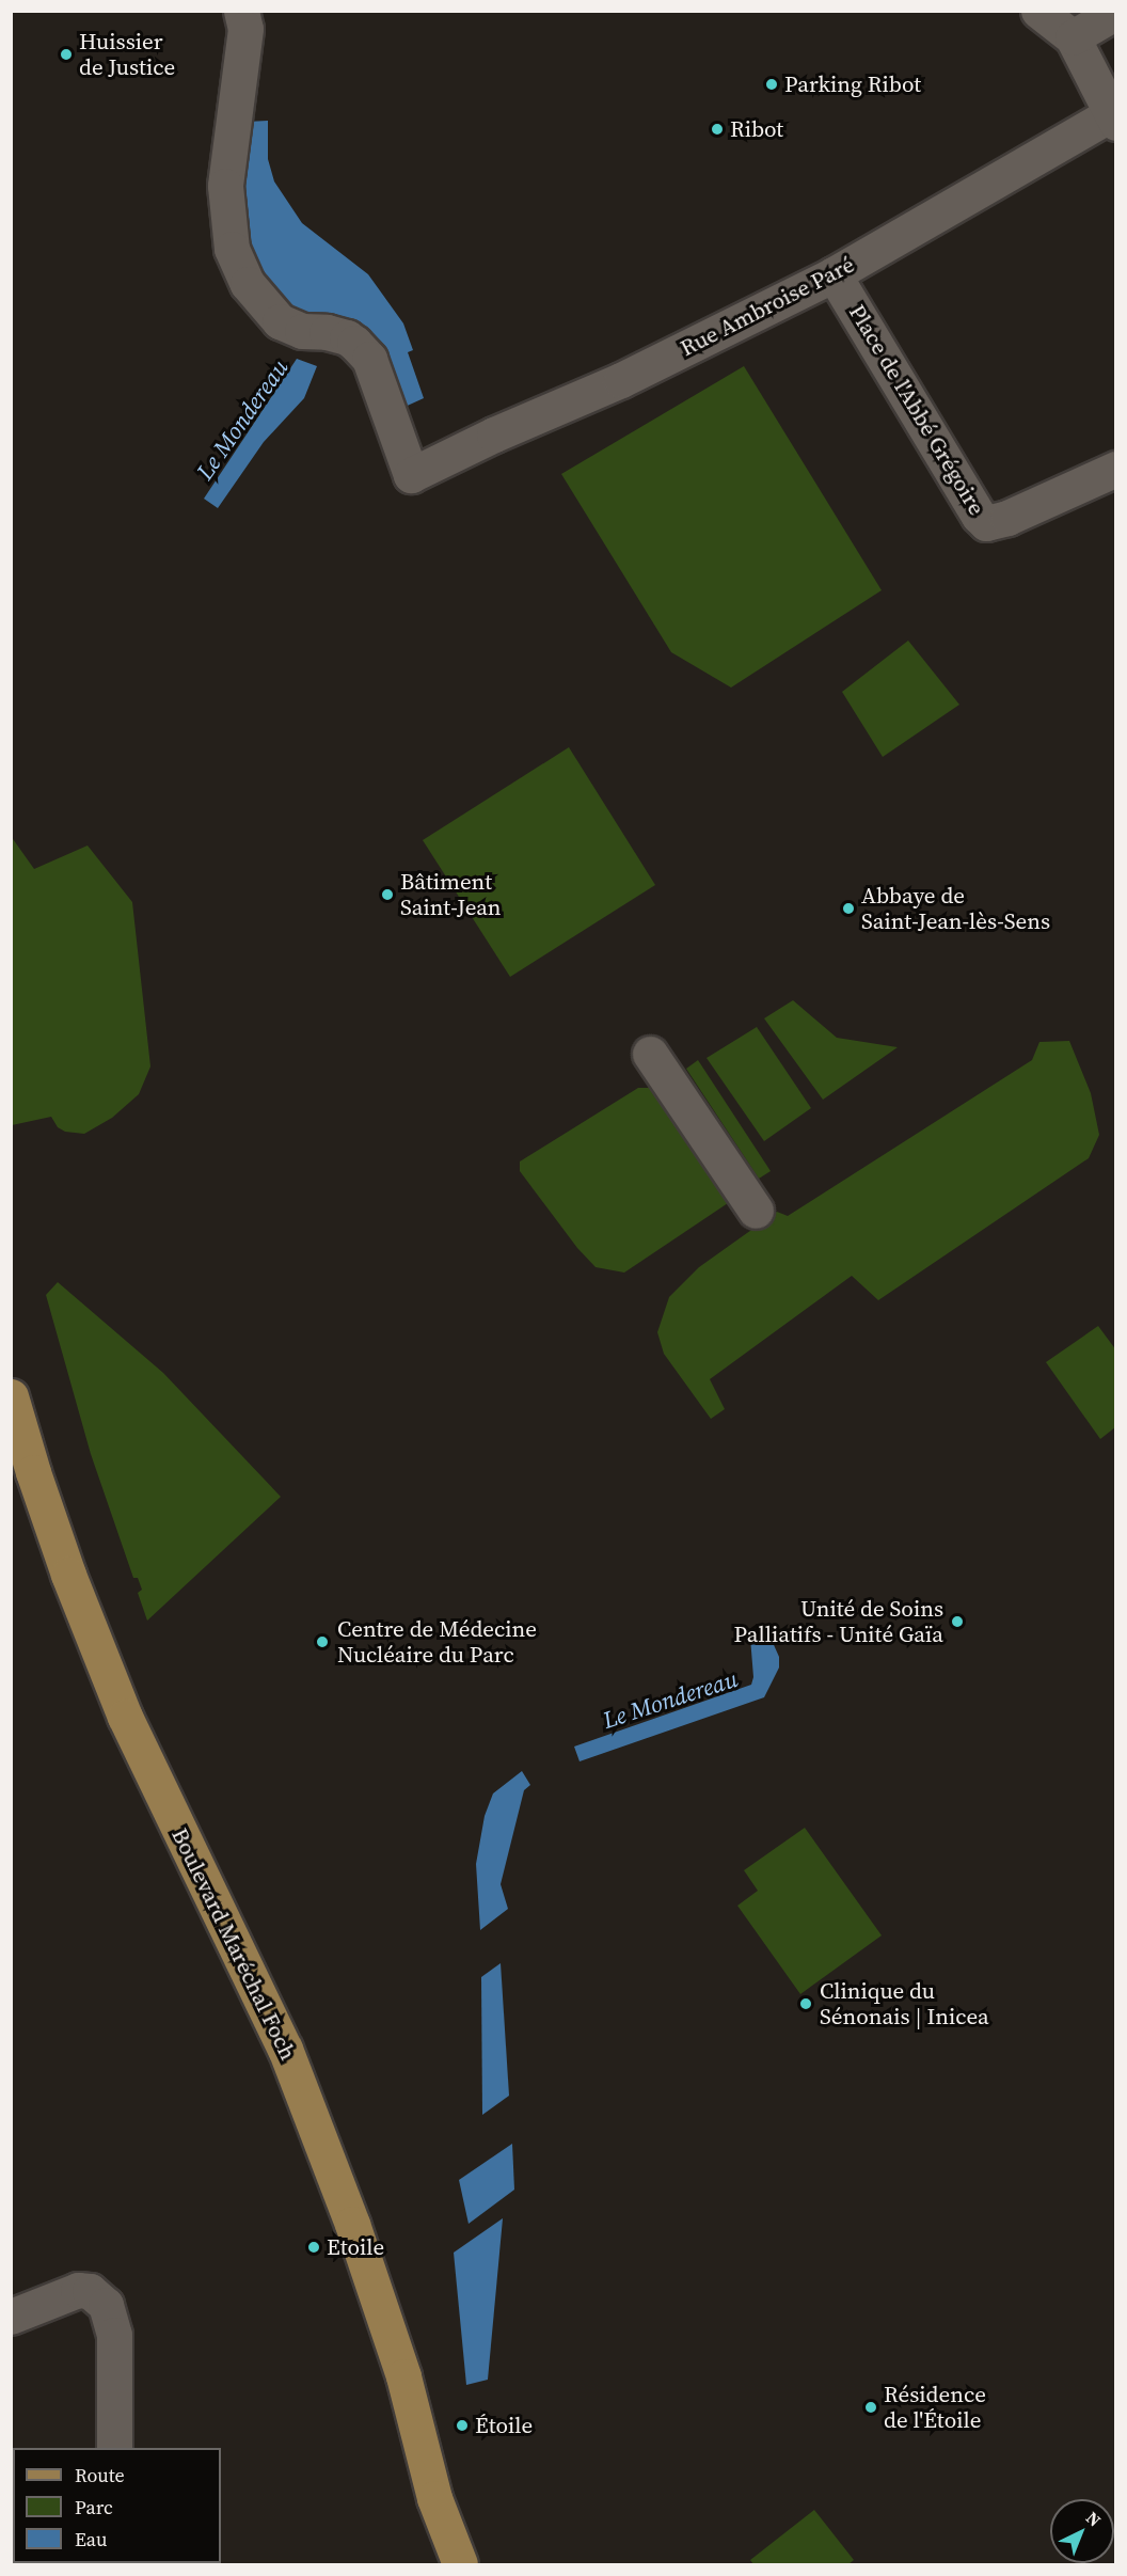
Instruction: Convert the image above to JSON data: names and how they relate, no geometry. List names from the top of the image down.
{
  "streets": {
    "main road": ["Boulevard Maréchal Foch"],
    "street": ["Rue Ambroise Paré", "Place de l'Abbé Grégoire"]
  },
  "crossings": [
    ["Rue Ambroise Paré", "Place de l'Abbé Grégoire"]
  ],
  "water": ["Le Mondereau"],
  "places": [
    "Huissier de Justice",
    "Parking Ribot",
    "Ribot",
    "Bâtiment Saint-Jean",
    "Abbaye de Saint-Jean-lès-Sens",
    "Unité de Soins Palliatifs - Unité Gaïa",
    "Centre de Médecine Nucléaire du Parc",
    "Clinique du Sénonais | Inicea",
    "Etoile",
    "Résidence de l'Étoile",
    "Étoile"
  ],
  "legend": ["Route", "Parc", "Eau"],
  "north": "top right"
}
